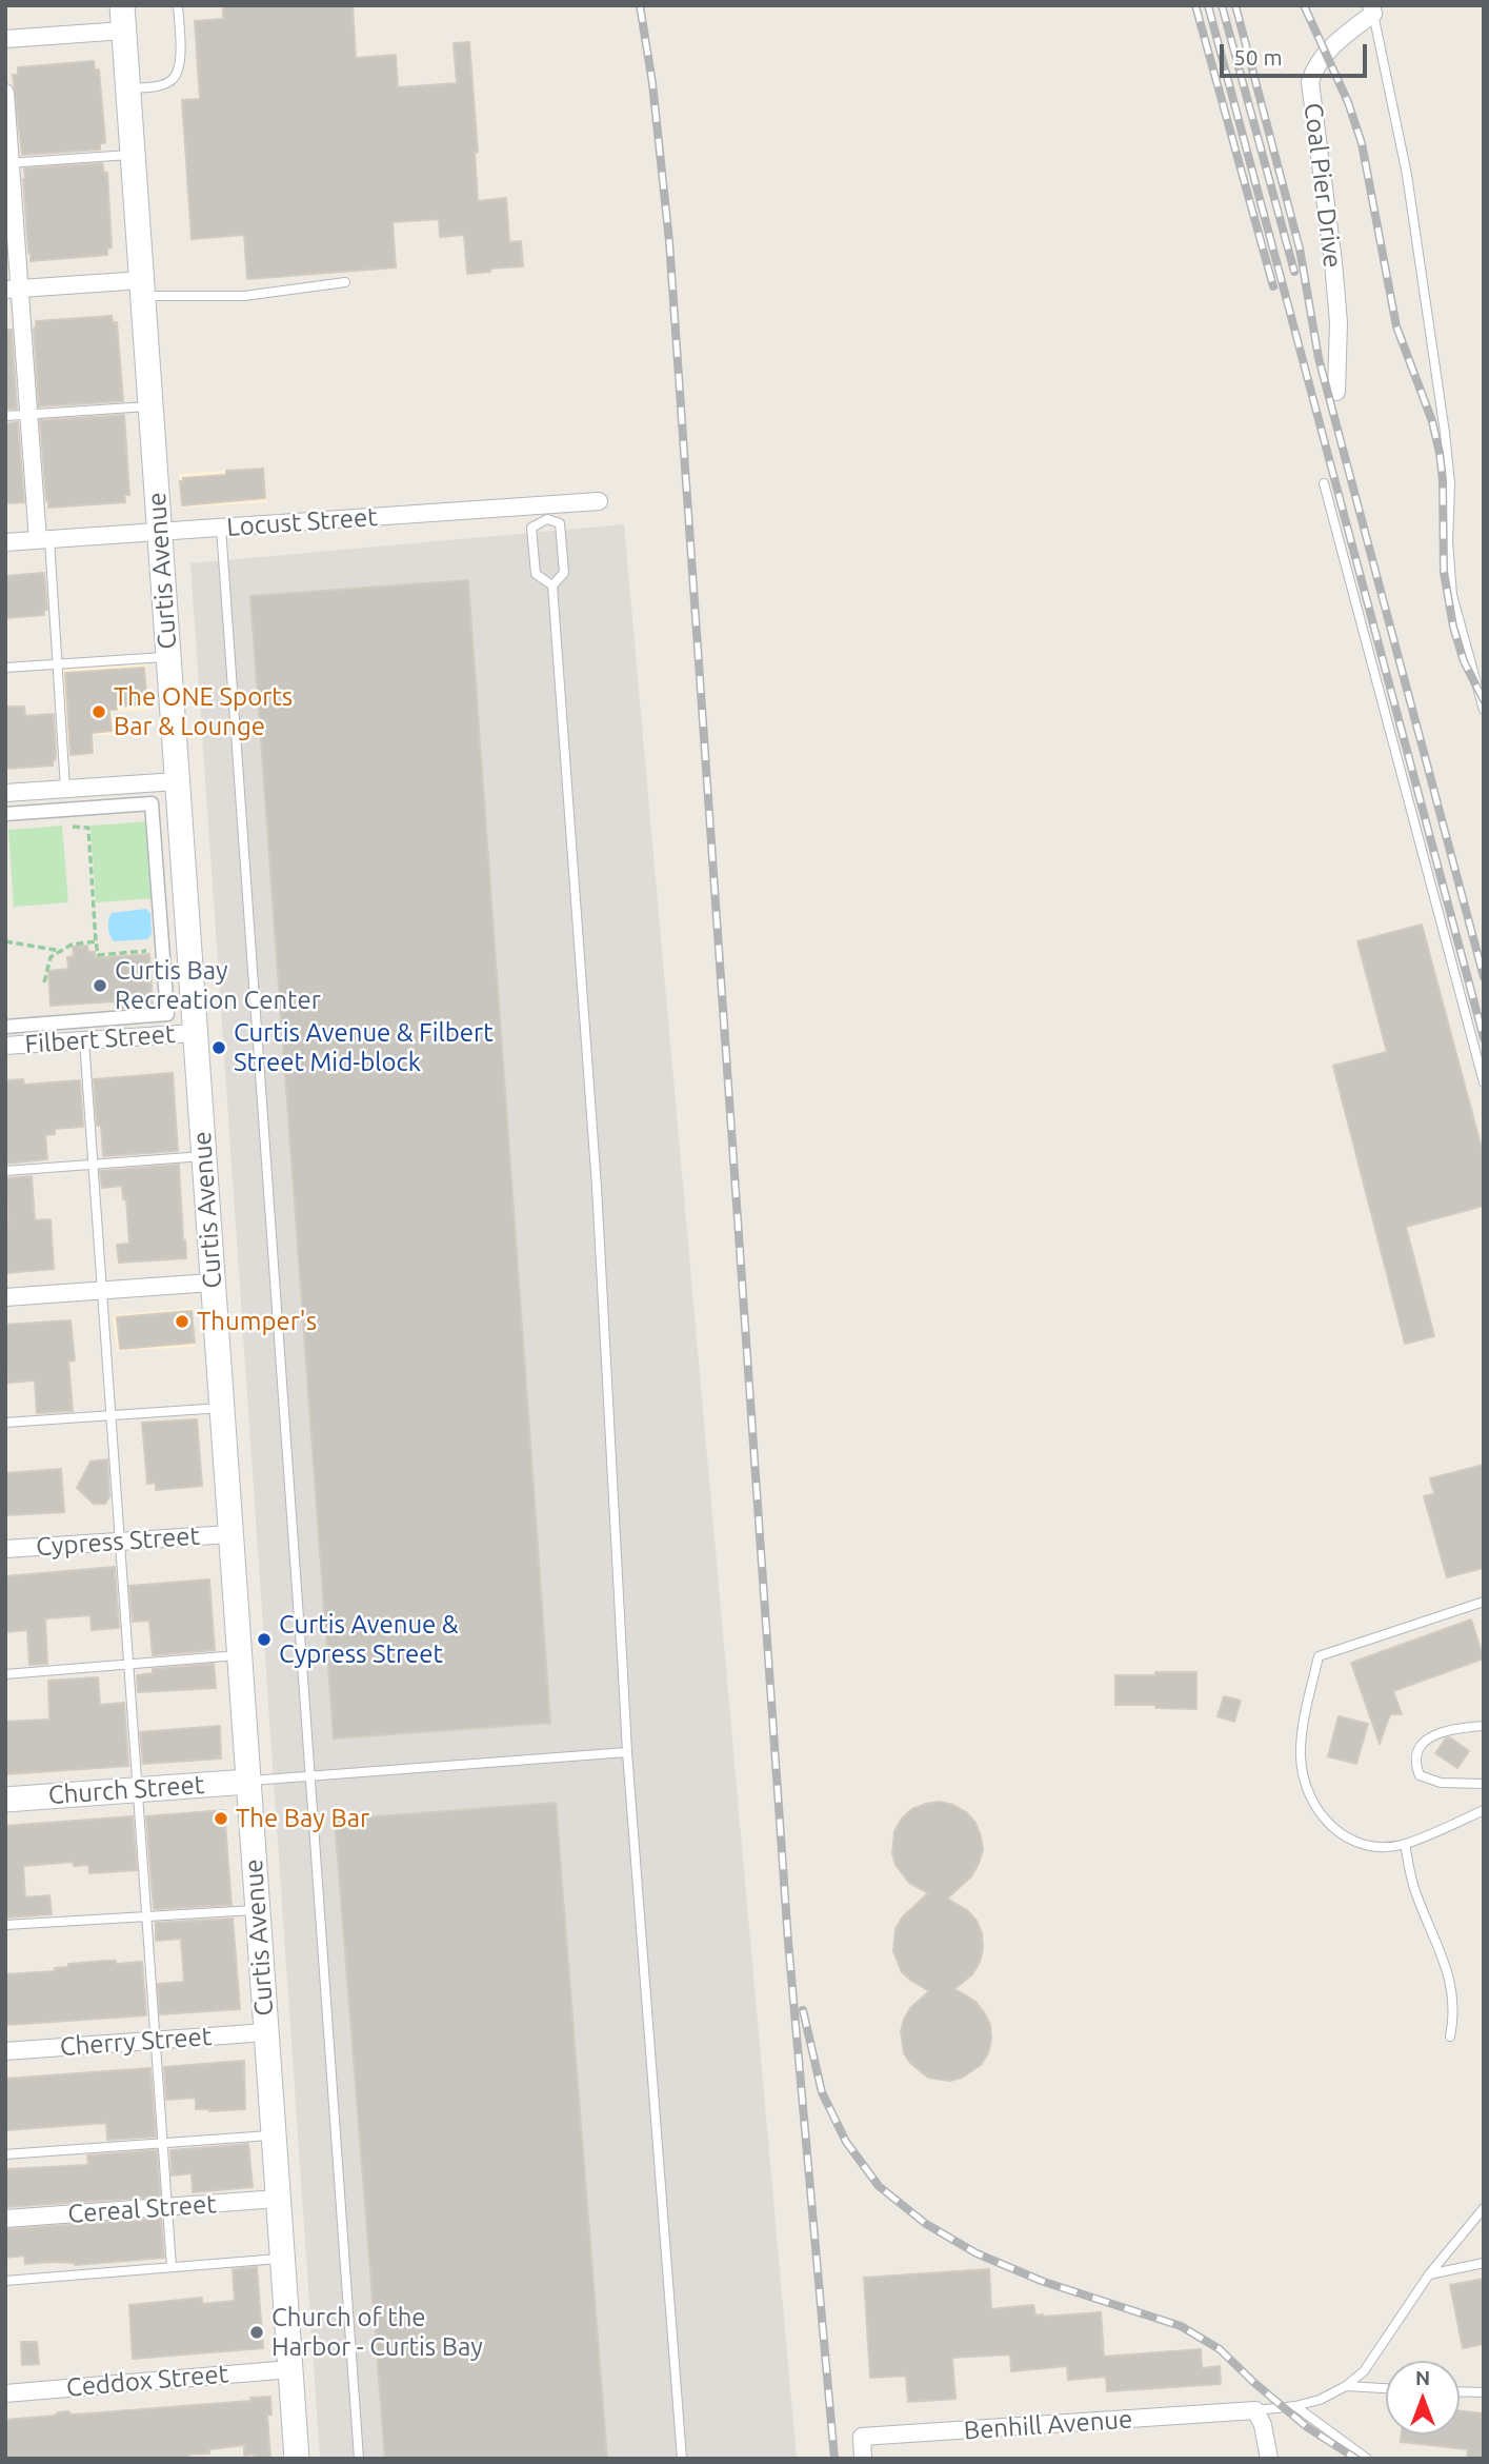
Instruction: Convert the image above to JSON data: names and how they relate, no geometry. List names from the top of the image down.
{
  "streets": {
    "main road": ["Curtis Avenue", "Church Street"],
    "street": [
      "Coal Pier Drive",
      "Locust Street",
      "Filbert Street",
      "Cypress Street",
      "Cherry Street",
      "Cereal Street",
      "Ceddox Street",
      "Benhill Avenue"
    ]
  },
  "crossings": [
    ["Locust Street", "Curtis Avenue"],
    ["Curtis Avenue", "Filbert Street"],
    ["Curtis Avenue", "Cypress Street"],
    ["Curtis Avenue", "Church Street"],
    ["Curtis Avenue", "Cherry Street"],
    ["Curtis Avenue", "Cereal Street"],
    ["Curtis Avenue", "Ceddox Street"]
  ],
  "places": [
    "The ONE Sports Bar & Lounge",
    "Curtis Bay Recreation Center",
    "Curtis Avenue & Filbert Street Mid-block",
    "Thumper's",
    "Curtis Avenue & Cypress Street",
    "The Bay Bar",
    "Church of the Harbor - Curtis Bay"
  ],
  "scale_bar": "50 m",
  "north": "top"
}
